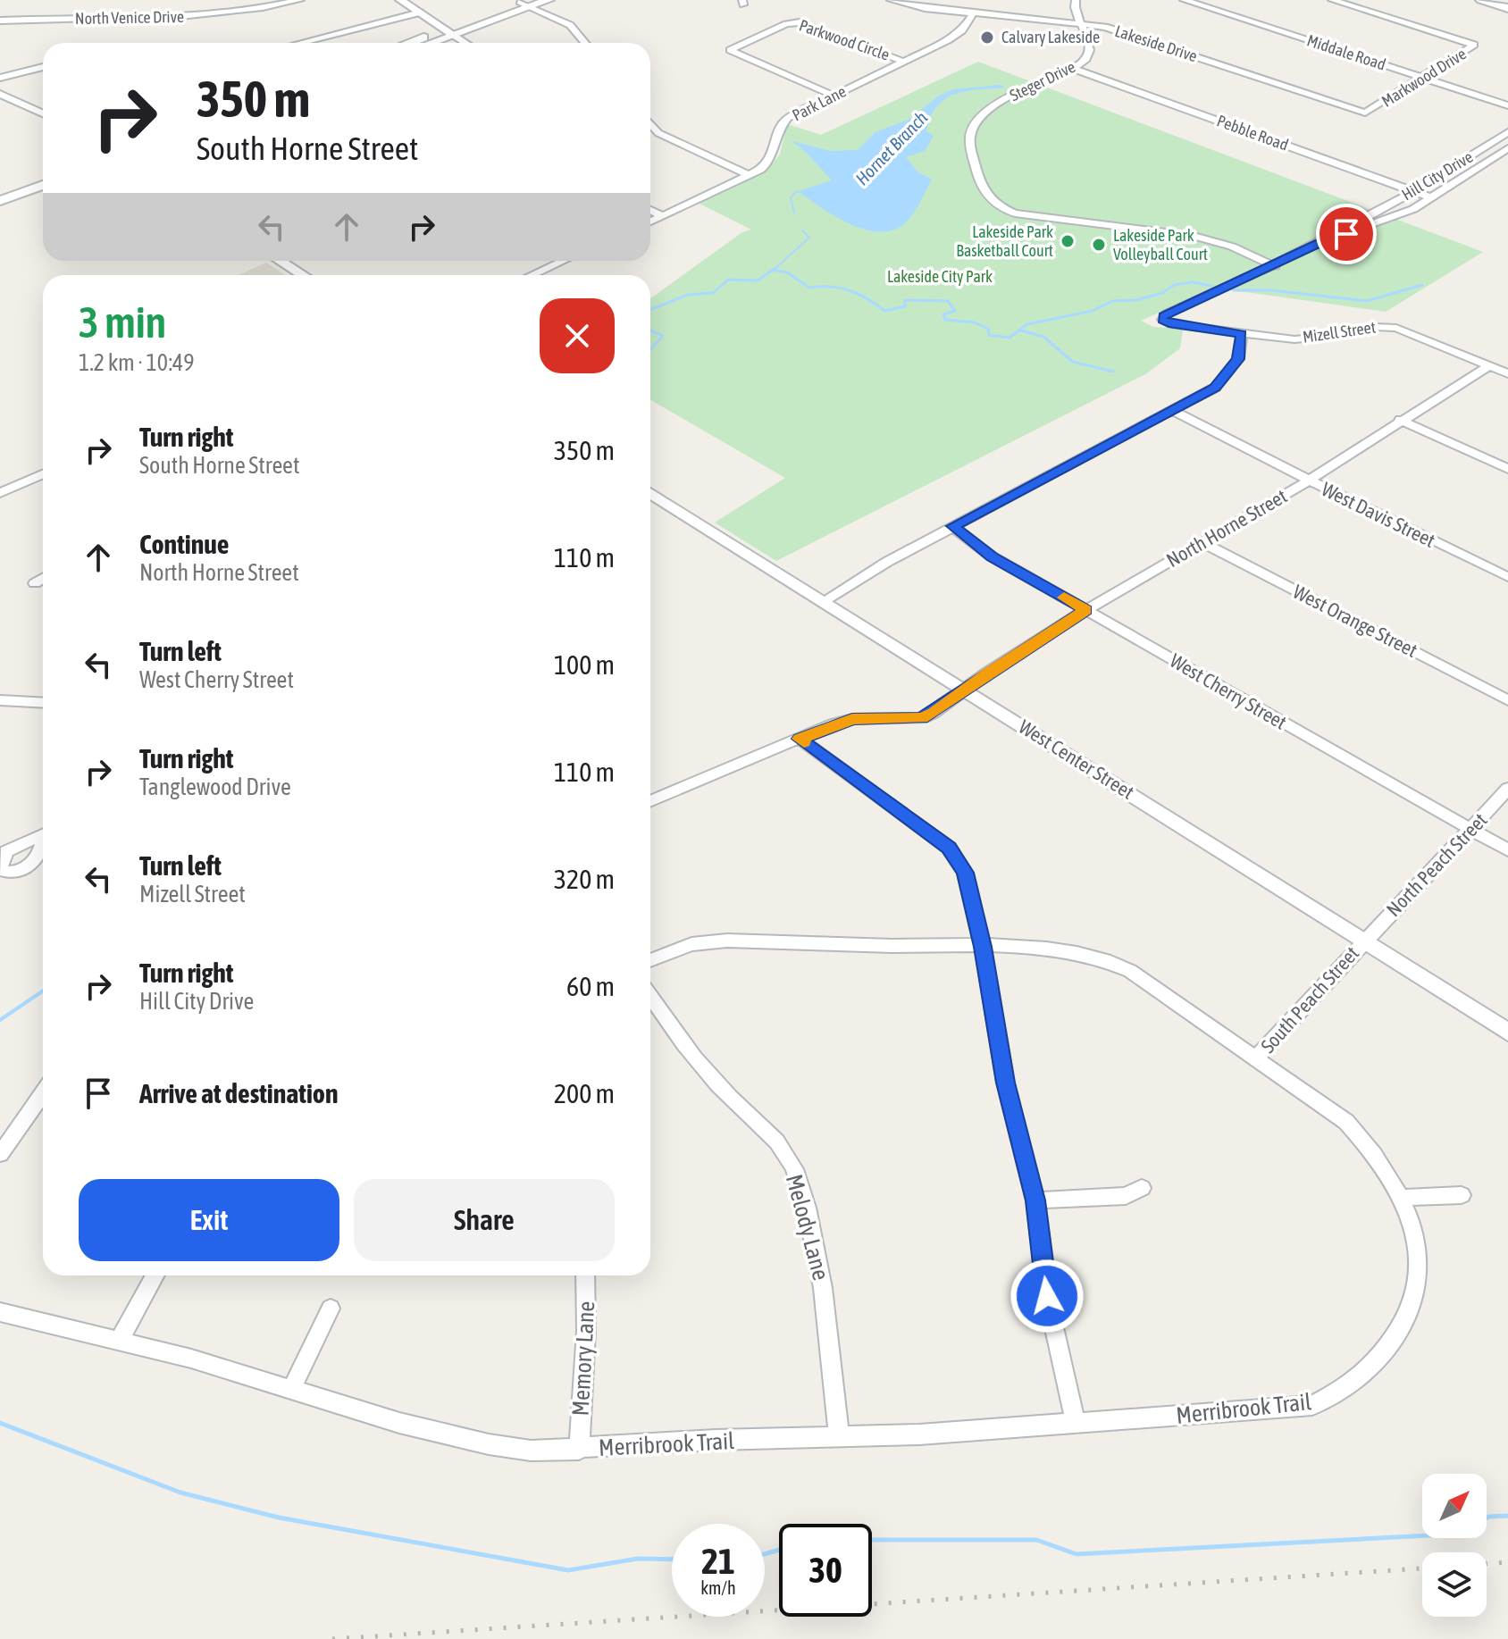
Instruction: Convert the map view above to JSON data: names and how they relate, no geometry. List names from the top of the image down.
{
  "streets": {
    "street": [
      "North Venice Drive",
      "Parkwood Circle",
      "Lakeside Drive",
      "Middale Road",
      "Markwood Drive",
      "Steger Drive",
      "Park Lane",
      "Pebble Road",
      "Hill City Drive",
      "Mizell Street",
      "West Davis Street",
      "North Horne Street",
      "West Orange Street",
      "West Cherry Street",
      "West Center Street",
      "North Peach Street",
      "South Peach Street",
      "Melody Lane",
      "Memory Lane",
      "Merribrook Trail"
    ]
  },
  "crossings": [
    ["Parkwood Circle", "Park Lane"],
    ["Lakeside Drive", "Markwood Drive"],
    ["Lakeside Drive", "Steger Drive"],
    ["Lakeside Drive", "Park Lane"],
    ["Middale Road", "Markwood Drive"],
    ["Steger Drive", "Pebble Road"],
    ["Steger Drive", "Hill City Drive"],
    ["Pebble Road", "Hill City Drive"],
    ["Hill City Drive", "Mizell Street"],
    ["Mizell Street", "North Horne Street"],
    ["West Davis Street", "North Horne Street"],
    ["North Horne Street", "West Orange Street"],
    ["North Horne Street", "West Cherry Street"],
    ["North Horne Street", "West Center Street"],
    ["West Cherry Street", "North Peach Street"],
    ["West Center Street", "North Peach Street"],
    ["West Center Street", "South Peach Street"],
    ["North Peach Street", "South Peach Street"],
    ["South Peach Street", "Merribrook Trail"],
    ["Melody Lane", "Merribrook Trail"],
    ["Memory Lane", "Merribrook Trail"]
  ],
  "water": ["Hornet Branch"],
  "parks": ["Lakeside City Park"],
  "places": ["Calvary Lakeside", "Lakeside Park Basketball Court", "Lakeside Park Volleyball Court"],
  "north": "top right",
  "page": {
    "turn": ["350 m", "South Horne Street"],
    "heading": ["3 min", "1.2 km · 10:49"],
    "list": [
      {
        "name": "Turn right",
        "note": "South Horne Street",
        "value": "350 m"
      },
      {
        "name": "Continue",
        "note": "North Horne Street",
        "value": "110 m"
      },
      {
        "name": "Turn left",
        "note": "West Cherry Street",
        "value": "100 m"
      },
      {
        "name": "Turn right",
        "note": "Tanglewood Drive",
        "value": "110 m"
      },
      {
        "name": "Turn left",
        "note": "Mizell Street",
        "value": "320 m"
      },
      {
        "name": "Turn right",
        "note": "Hill City Drive",
        "value": "60 m"
      },
      {
        "name": "Arrive at destination",
        "value": "200 m"
      }
    ],
    "buttons": ["Exit", "Share"],
    "speed": "21 km/h",
    "limit": "30"
  }
}
